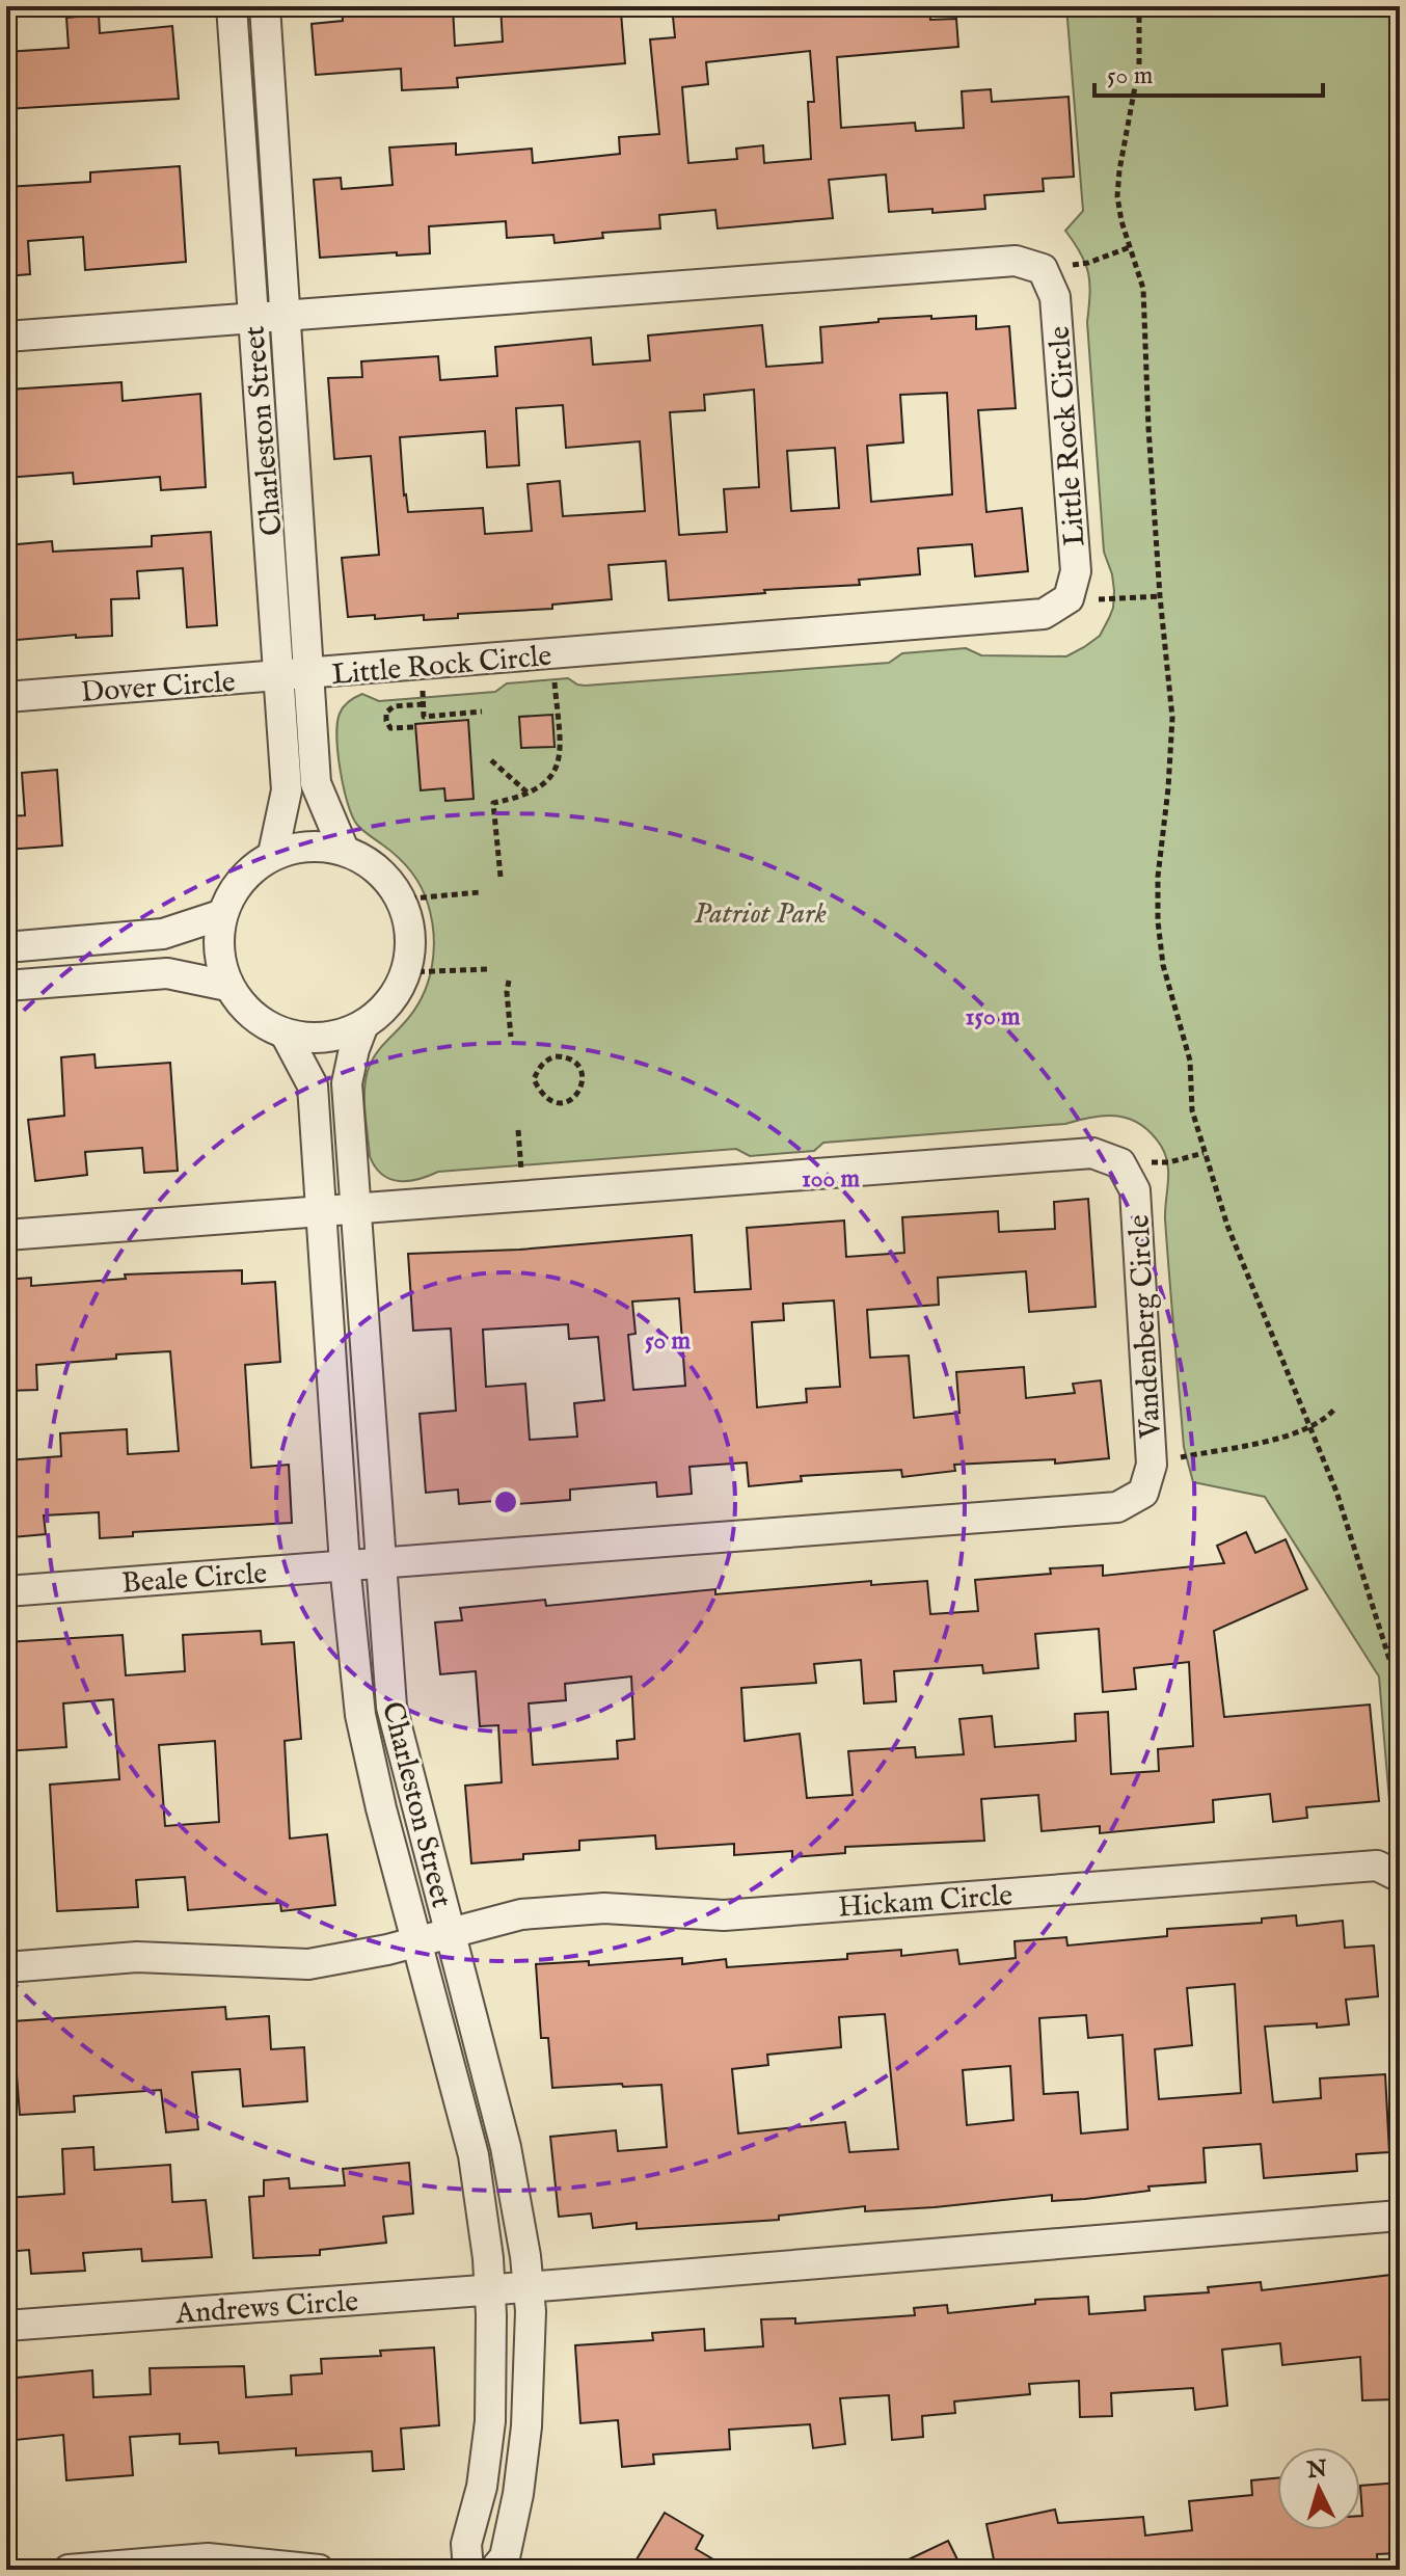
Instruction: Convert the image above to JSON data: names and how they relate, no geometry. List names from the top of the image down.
{
  "streets": {
    "street": [
      "Charleston Street",
      "Little Rock Circle",
      "Dover Circle",
      "Vandenberg Circle",
      "Beale Circle",
      "Hickam Circle",
      "Andrews Circle"
    ]
  },
  "crossings": [
    ["Charleston Street", "Little Rock Circle"],
    ["Charleston Street", "Dover Circle"],
    ["Charleston Street", "Vandenberg Circle"],
    ["Charleston Street", "Beale Circle"],
    ["Charleston Street", "Hickam Circle"],
    ["Charleston Street", "Andrews Circle"],
    ["Little Rock Circle", "Dover Circle"],
    ["Vandenberg Circle", "Beale Circle"]
  ],
  "parks": ["Patriot Park"],
  "scale_bar": "50 m",
  "north": "top",
  "rings": ["150 m", "100 m", "50 m"]
}
